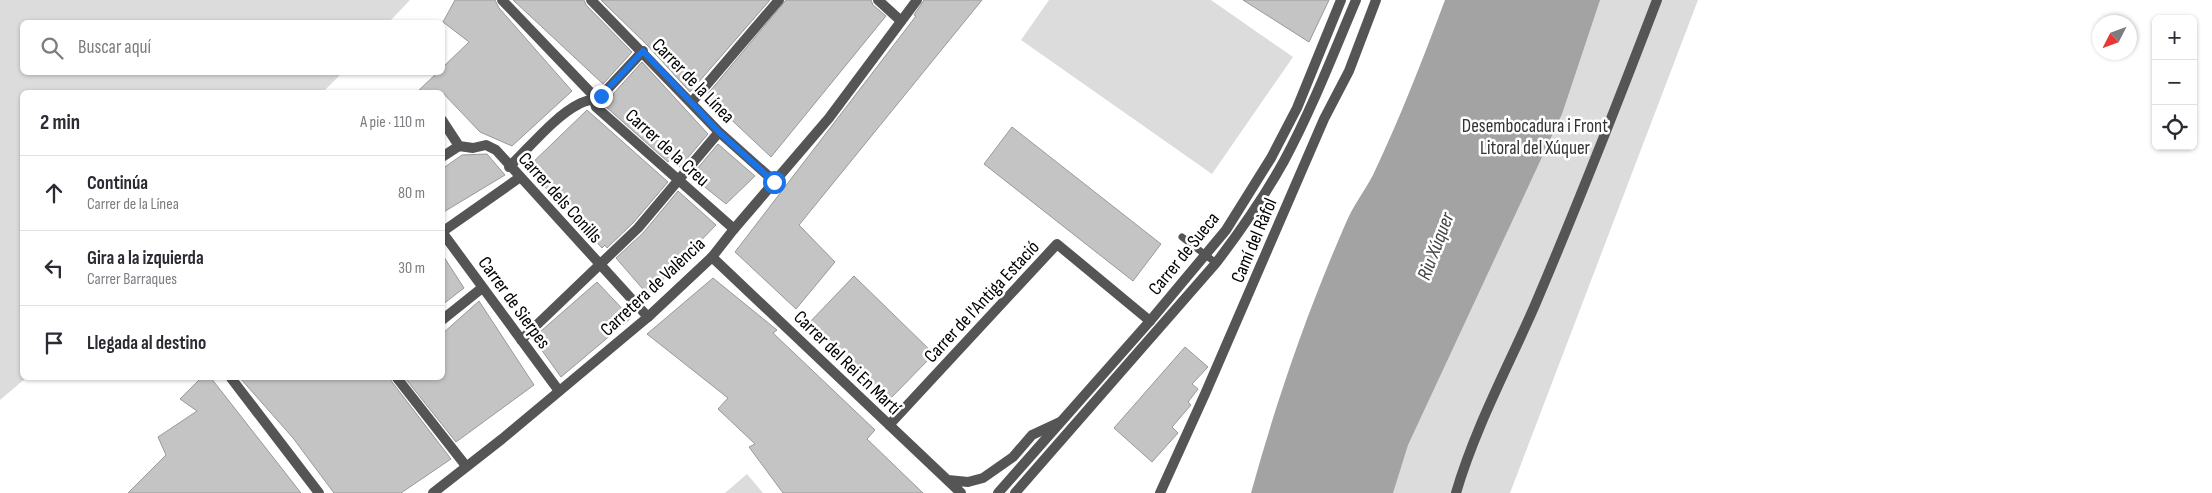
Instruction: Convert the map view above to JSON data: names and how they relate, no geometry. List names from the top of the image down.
{
  "streets": {
    "street": [
      "Carrer de la Línea",
      "Carrer de la Creu",
      "Carrer dels Conills",
      "Camí del Ràfol",
      "Carrer de Sueca",
      "Carretera de València",
      "Carrer de l'Antiga Estació",
      "Carrer de Sierpes",
      "Carrer del Rei En Martí"
    ]
  },
  "crossings": [
    ["Carrer de la Línea", "Carretera de València"],
    ["Carrer de la Creu", "Carretera de València"],
    ["Carrer dels Conills", "Carretera de València"],
    ["Carrer de Sueca", "Carrer de l'Antiga Estació"],
    ["Carretera de València", "Carrer de Sierpes"],
    ["Carretera de València", "Carrer del Rei En Martí"],
    ["Carrer de l'Antiga Estació", "Carrer del Rei En Martí"]
  ],
  "water": ["Riu Xúquer"],
  "parks": ["Desembocadura i Front Litoral del Xúquer"],
  "north": "bottom left",
  "page": {
    "map_buttons": ["+", "−"],
    "search": "Buscar aquí",
    "heading": ["2 min", "A pie · 110 m"],
    "list": [
      ["Continúa", "Carrer de la Línea", "80 m"],
      ["Gira a la izquierda", "Carrer Barraques", "30 m"],
      "Llegada al destino"
    ]
  }
}
